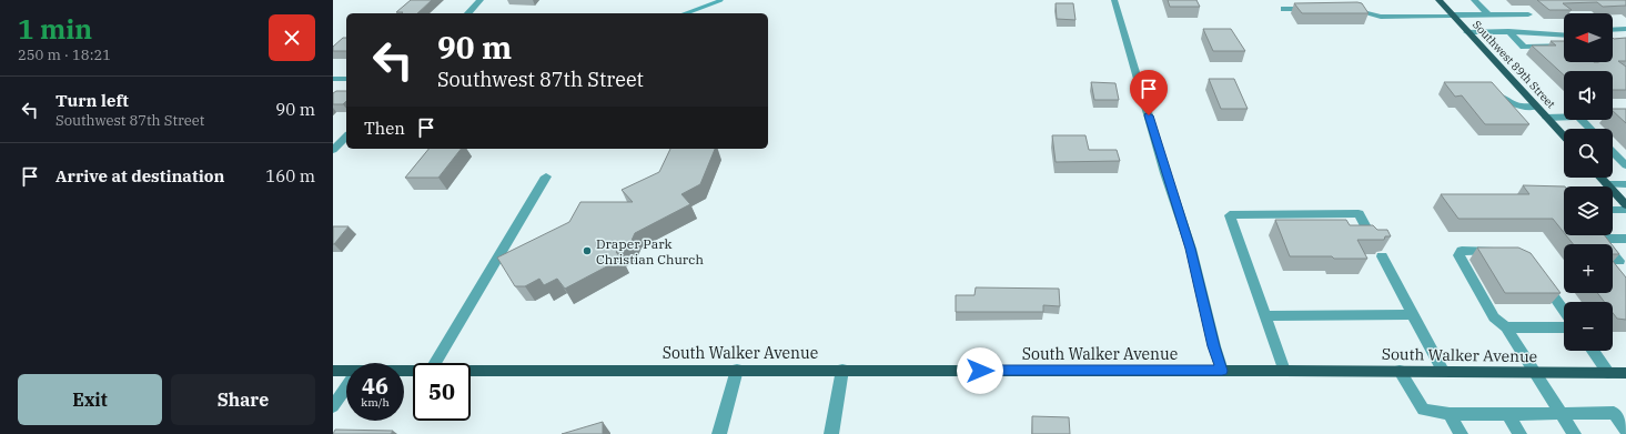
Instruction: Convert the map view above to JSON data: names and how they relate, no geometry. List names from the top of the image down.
{
  "streets": {
    "main road": ["Southwest 89th Street", "South Walker Avenue"]
  },
  "places": ["Draper Park Christian Church"],
  "north": "left",
  "page": {
    "heading": ["1 min", "250 m · 18:21"],
    "map_buttons": ["+", "−"],
    "turn": ["90 m", "Southwest 87th Street"],
    "list": [
      {
        "name": "Turn left",
        "note": "Southwest 87th Street",
        "value": "90 m"
      },
      {
        "name": "Arrive at destination",
        "value": "160 m"
      }
    ],
    "then": "Then",
    "speed": "46 km/h",
    "limit": "50",
    "buttons": ["Exit", "Share"]
  }
}
